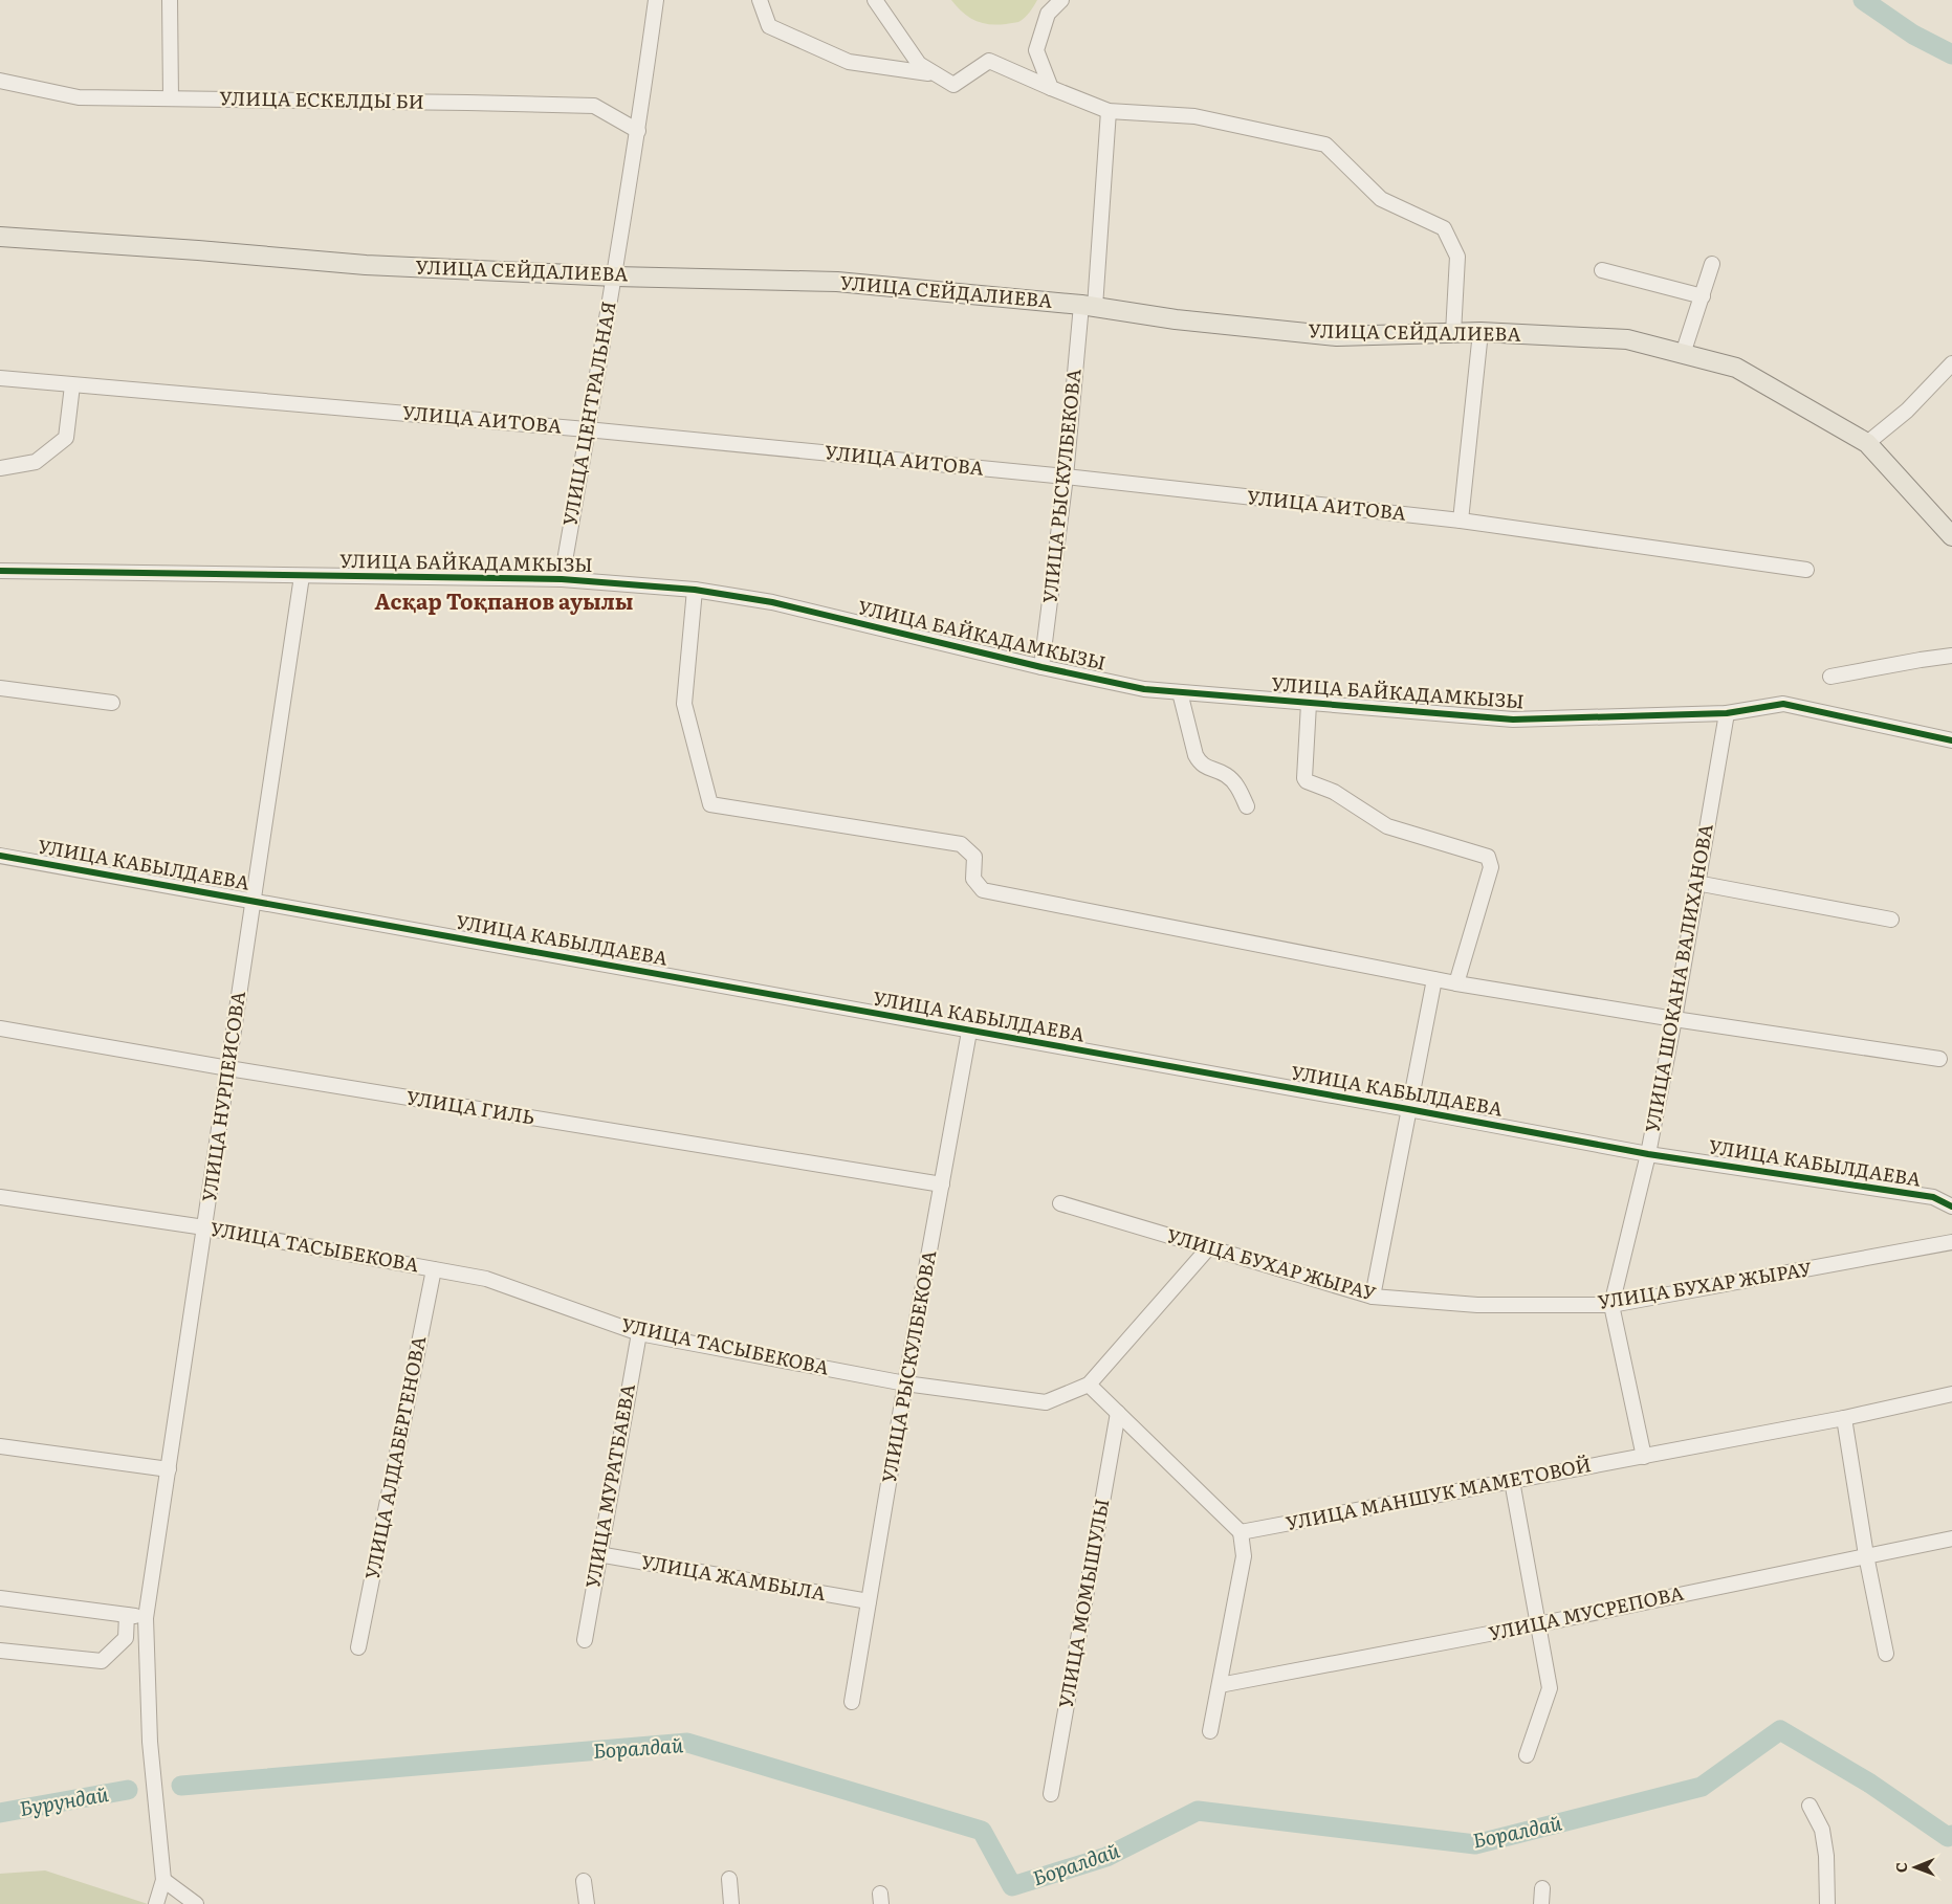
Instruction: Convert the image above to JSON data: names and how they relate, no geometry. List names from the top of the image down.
{
  "streets": {
    "main road": ["УЛИЦА СЕЙДАЛИЕВА"],
    "street": [
      "УЛИЦА ЕСКЕЛДЫ БИ",
      "УЛИЦА ЦЕНТРАЛЬНАЯ",
      "УЛИЦА АИТОВА",
      "УЛИЦА РЫСКУЛБЕКОВА",
      "УЛИЦА БАЙКАДАМКЫЗЫ",
      "УЛИЦА КАБЫЛДАЕВА",
      "УЛИЦА ШОКАНА ВАЛИХАНОВА",
      "УЛИЦА НУРПЕИСОВА",
      "УЛИЦА ГИЛЬ",
      "УЛИЦА ТАСЫБЕКОВА",
      "УЛИЦА БУХАР ЖЫРАУ",
      "УЛИЦА АЛДАБЕРГЕНОВА",
      "УЛИЦА МУРАТБАЕВА",
      "УЛИЦА МАНШУК МАМЕТОВОЙ",
      "УЛИЦА ЖАМБЫЛА",
      "УЛИЦА МОМЫШУЛЫ",
      "УЛИЦА МУСРЕПОВА"
    ]
  },
  "crossings": [
    ["УЛИЦА ЕСКЕЛДЫ БИ", "УЛИЦА ЦЕНТРАЛЬНАЯ"],
    ["УЛИЦА СЕЙДАЛИЕВА", "УЛИЦА ЦЕНТРАЛЬНАЯ"],
    ["УЛИЦА СЕЙДАЛИЕВА", "УЛИЦА РЫСКУЛБЕКОВА"],
    ["УЛИЦА ЦЕНТРАЛЬНАЯ", "УЛИЦА АИТОВА"],
    ["УЛИЦА ЦЕНТРАЛЬНАЯ", "УЛИЦА БАЙКАДАМКЫЗЫ"],
    ["УЛИЦА АИТОВА", "УЛИЦА РЫСКУЛБЕКОВА"],
    ["УЛИЦА РЫСКУЛБЕКОВА", "УЛИЦА БАЙКАДАМКЫЗЫ"],
    ["УЛИЦА РЫСКУЛБЕКОВА", "УЛИЦА КАБЫЛДАЕВА"],
    ["УЛИЦА РЫСКУЛБЕКОВА", "УЛИЦА ГИЛЬ"],
    ["УЛИЦА РЫСКУЛБЕКОВА", "УЛИЦА ТАСЫБЕКОВА"],
    ["УЛИЦА РЫСКУЛБЕКОВА", "УЛИЦА ЖАМБЫЛА"],
    ["УЛИЦА БАЙКАДАМКЫЗЫ", "УЛИЦА ШОКАНА ВАЛИХАНОВА"],
    ["УЛИЦА БАЙКАДАМКЫЗЫ", "УЛИЦА НУРПЕИСОВА"],
    ["УЛИЦА КАБЫЛДАЕВА", "УЛИЦА ШОКАНА ВАЛИХАНОВА"],
    ["УЛИЦА КАБЫЛДАЕВА", "УЛИЦА НУРПЕИСОВА"],
    ["УЛИЦА ШОКАНА ВАЛИХАНОВА", "УЛИЦА БУХАР ЖЫРАУ"],
    ["УЛИЦА ШОКАНА ВАЛИХАНОВА", "УЛИЦА МАНШУК МАМЕТОВОЙ"],
    ["УЛИЦА НУРПЕИСОВА", "УЛИЦА ГИЛЬ"],
    ["УЛИЦА НУРПЕИСОВА", "УЛИЦА ТАСЫБЕКОВА"],
    ["УЛИЦА ТАСЫБЕКОВА", "УЛИЦА БУХАР ЖЫРАУ"],
    ["УЛИЦА ТАСЫБЕКОВА", "УЛИЦА АЛДАБЕРГЕНОВА"],
    ["УЛИЦА ТАСЫБЕКОВА", "УЛИЦА МУРАТБАЕВА"],
    ["УЛИЦА МУРАТБАЕВА", "УЛИЦА ЖАМБЫЛА"]
  ],
  "districts": ["Асқар Тоқпанов ауылы"],
  "water": ["Боралдай", "Бурундай"],
  "north": "left"
}
